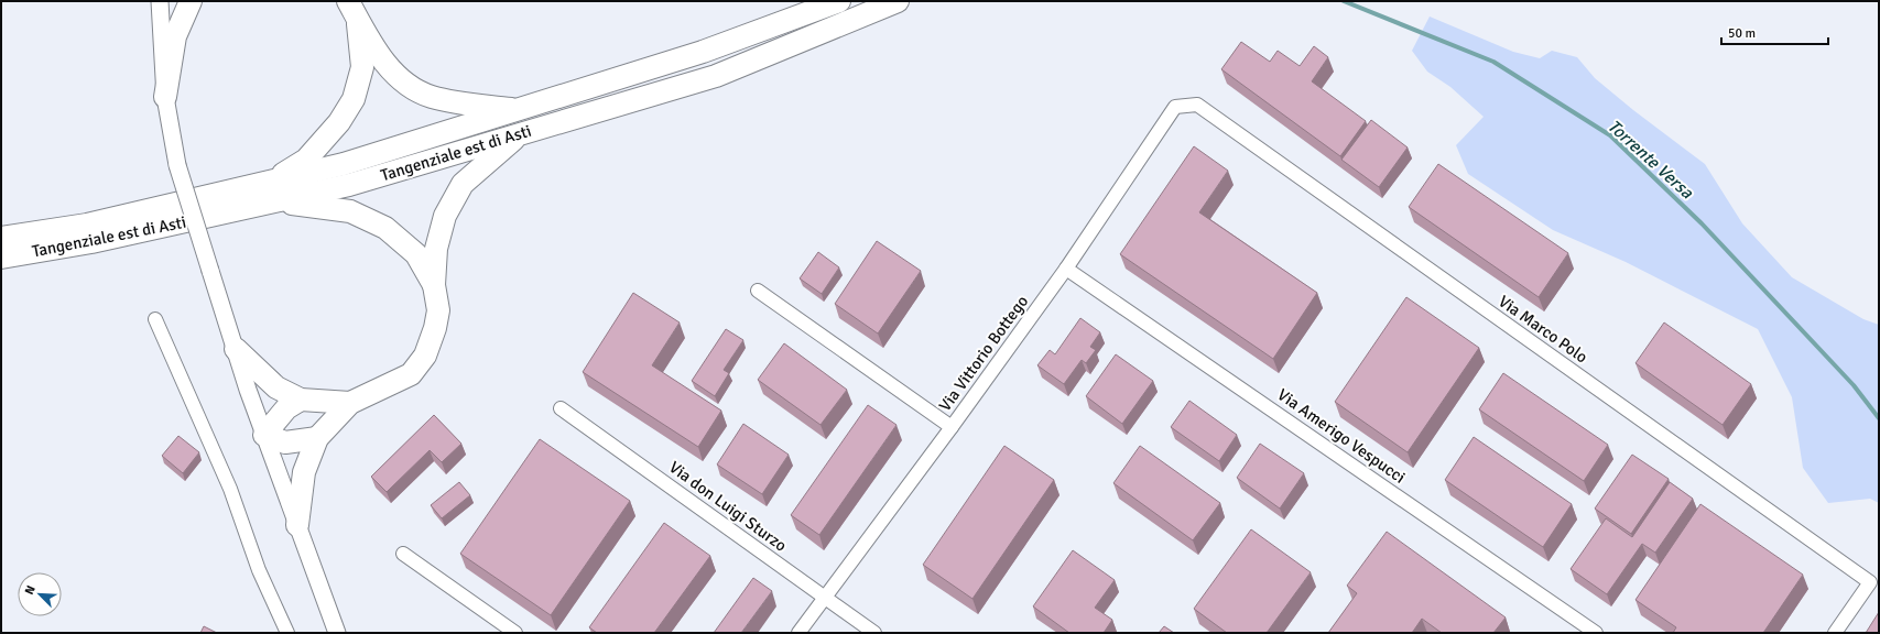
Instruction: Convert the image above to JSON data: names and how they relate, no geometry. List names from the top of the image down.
{
  "streets": {
    "highway": ["Tangenziale est di Asti"],
    "street": [
      "Via Marco Polo",
      "Via Vittorio Bottego",
      "Via Amerigo Vespucci",
      "Via don Luigi Sturzo"
    ]
  },
  "crossings": [
    ["Via Marco Polo", "Via Vittorio Bottego"],
    ["Via Vittorio Bottego", "Via Amerigo Vespucci"],
    ["Via Vittorio Bottego", "Via don Luigi Sturzo"]
  ],
  "water": ["Torrente Versa"],
  "scale_bar": "50 m",
  "north": "top left"
}
